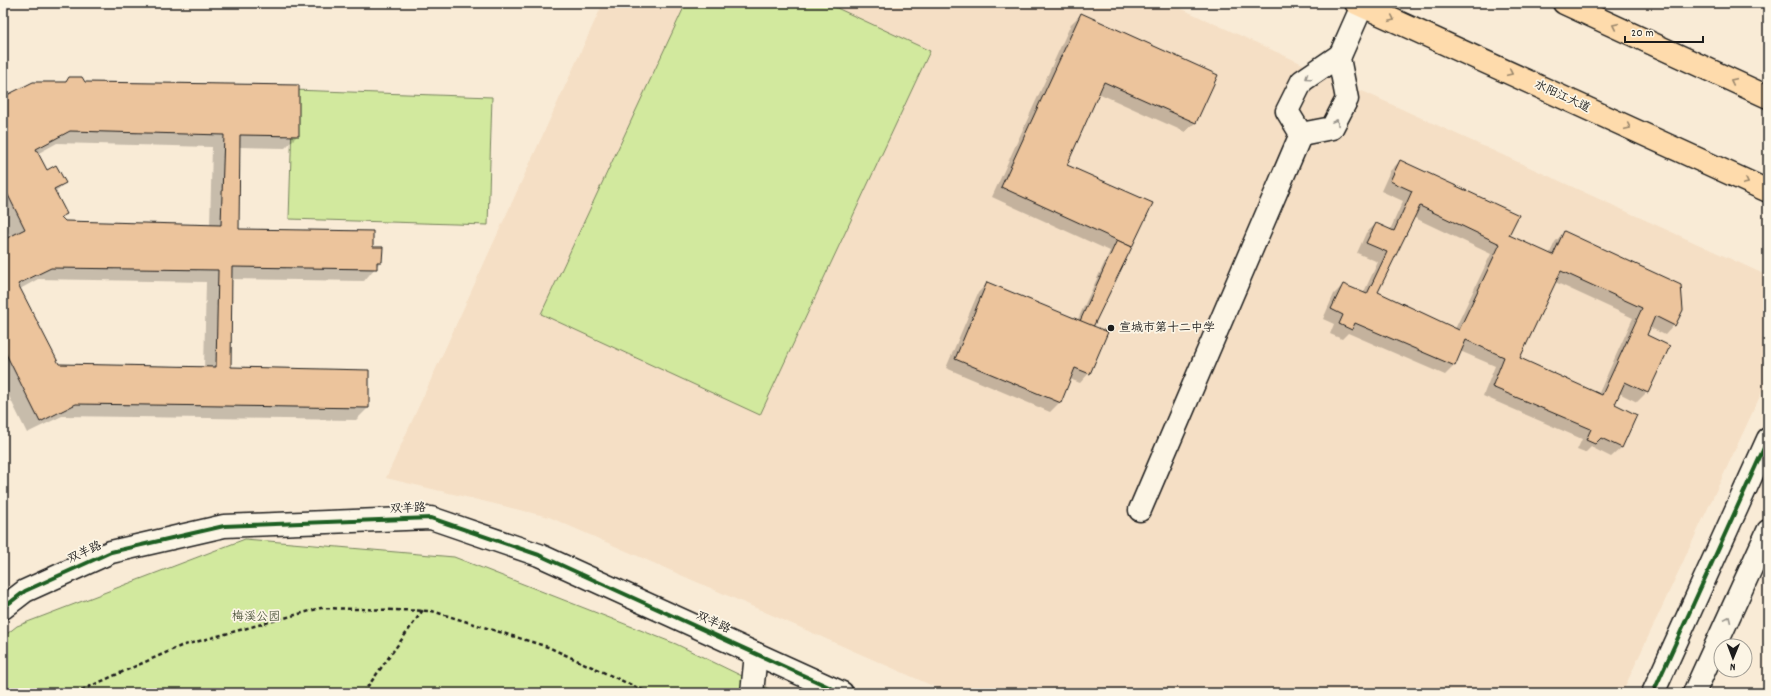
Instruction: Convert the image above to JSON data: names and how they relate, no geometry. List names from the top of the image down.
{
  "streets": {
    "main road": ["水阳江大道"],
    "street": ["双羊路"]
  },
  "parks": ["梅溪公园"],
  "places": ["宣城市第十二中学"],
  "scale_bar": "20 m",
  "north": "bottom"
}
